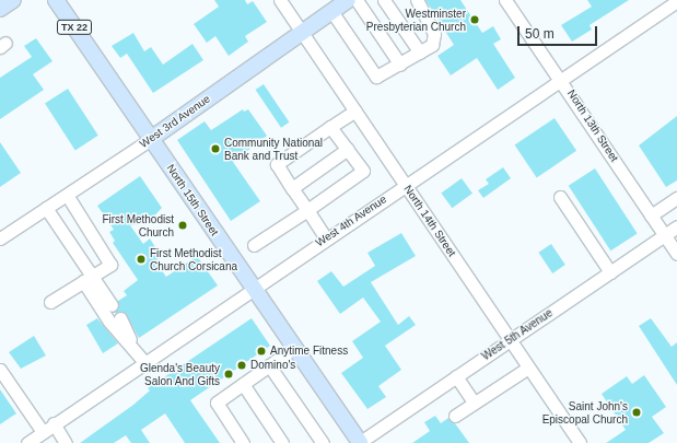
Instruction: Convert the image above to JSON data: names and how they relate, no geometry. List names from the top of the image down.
{
  "streets": {
    "main road": ["TX 22", "West 3rd Avenue", "North 15th Street"],
    "street": [
      "North 13th Street",
      "West 4th Avenue",
      "North 14th Street",
      "West 5th Avenue"
    ]
  },
  "crossings": [
    ["West 3rd Avenue", "North 15th Street"],
    ["West 3rd Avenue", "North 14th Street"],
    ["North 13th Street", "West 4th Avenue"],
    ["North 13th Street", "West 5th Avenue"],
    ["North 15th Street", "West 4th Avenue"],
    ["North 15th Street", "West 5th Avenue"],
    ["West 4th Avenue", "North 14th Street"],
    ["North 14th Street", "West 5th Avenue"]
  ],
  "places": [
    "Westminster Presbyterian Church",
    "Community National Bank and Trust",
    "First Methodist Church",
    "First Methodist Church Corsicana",
    "Anytime Fitness",
    "Domino's",
    "Glenda's Beauty Salon And Gifts",
    "Saint John's Episcopal Church"
  ],
  "scale_bar": "50 m"
}
